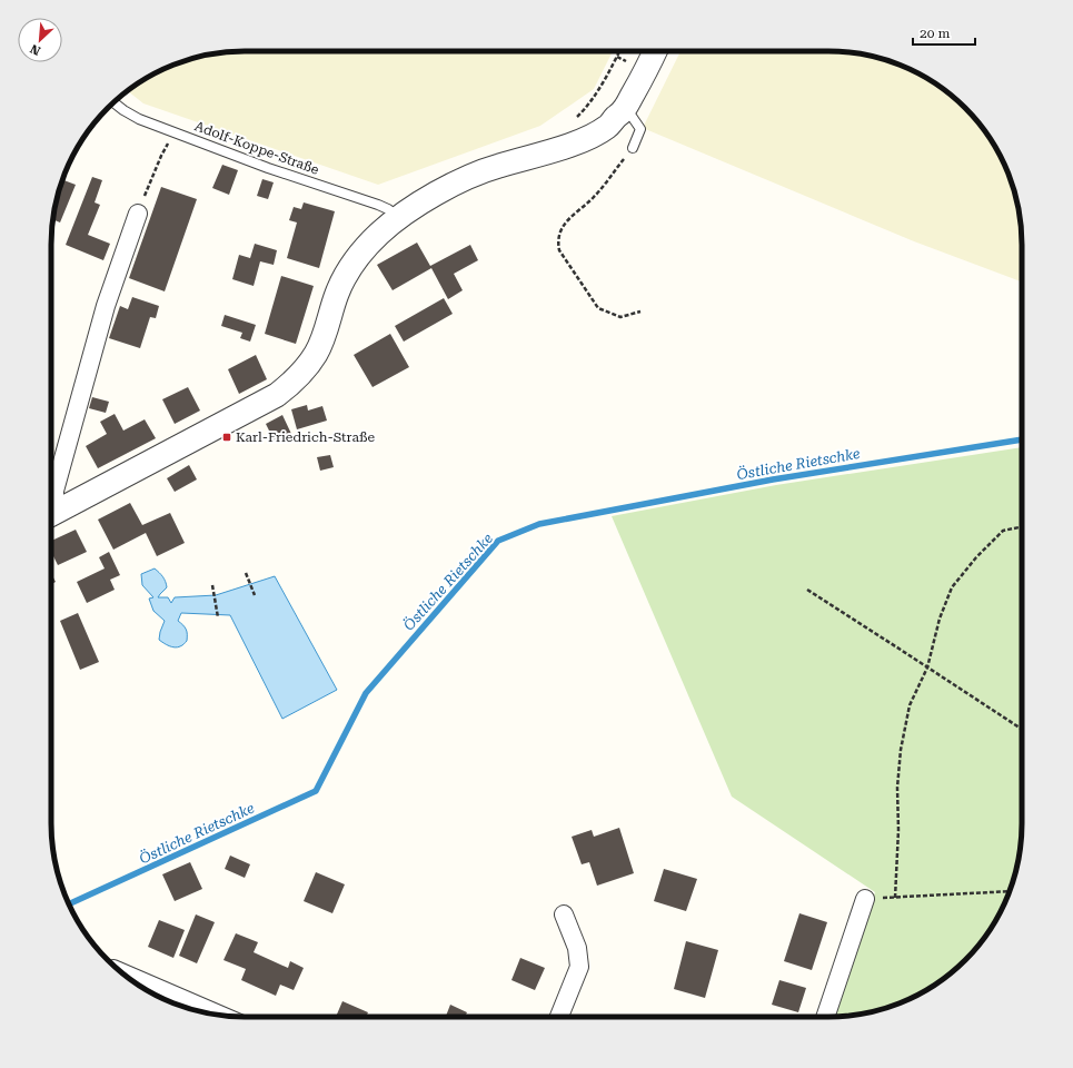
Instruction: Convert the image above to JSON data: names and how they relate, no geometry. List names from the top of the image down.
{
  "streets": {
    "lane": ["Adolf-Koppe-Straße"]
  },
  "water": ["Östliche Rietschke"],
  "places": {
    "transit": ["Karl-Friedrich-Straße"]
  },
  "scale_bar": "20 m",
  "north": "bottom left"
}
